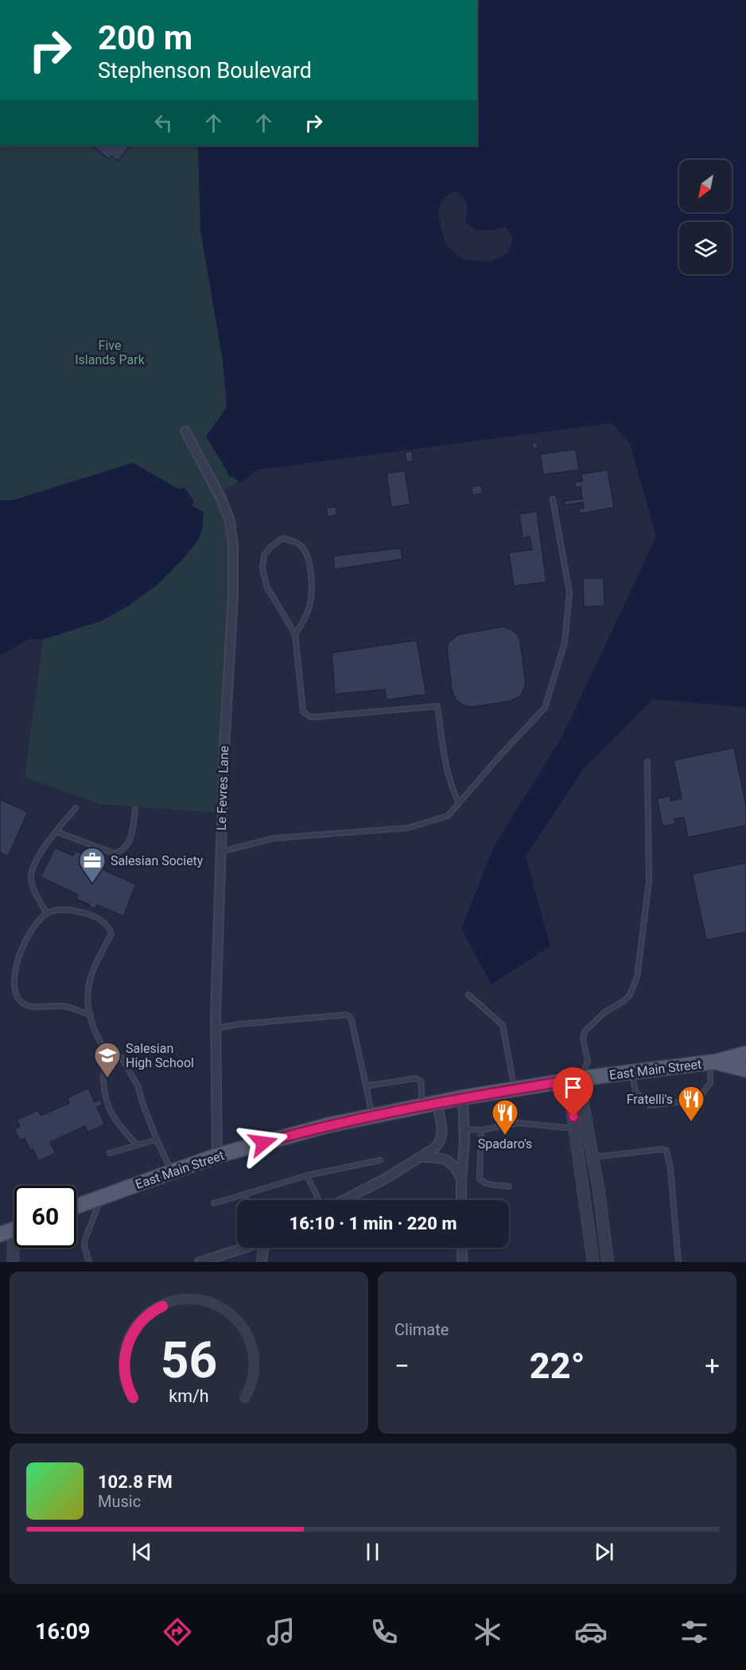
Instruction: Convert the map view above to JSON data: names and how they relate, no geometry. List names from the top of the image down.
{
  "streets": {
    "main road": ["East Main Street"],
    "street": ["Le Fevres Lane"]
  },
  "crossings": [
    ["Le Fevres Lane", "East Main Street"]
  ],
  "parks": ["Five Islands Park"],
  "places": {
    "office": ["Salesian Society"],
    "school or university": ["Salesian High School"],
    "restaurant": ["Fratelli's", "Spadaro's"]
  },
  "north": "bottom left",
  "page": {
    "turn": ["200 m", "Stephenson Boulevard"],
    "limit": "60",
    "trip": "16:10 · 1 min · 220 m",
    "tile": "Climate",
    "heat": ["−", "22°", "+"],
    "song": ["102.8 FM", "Music"],
    "tabs": "16:09",
    "gauge": ["56", "km/h"]
  }
}
